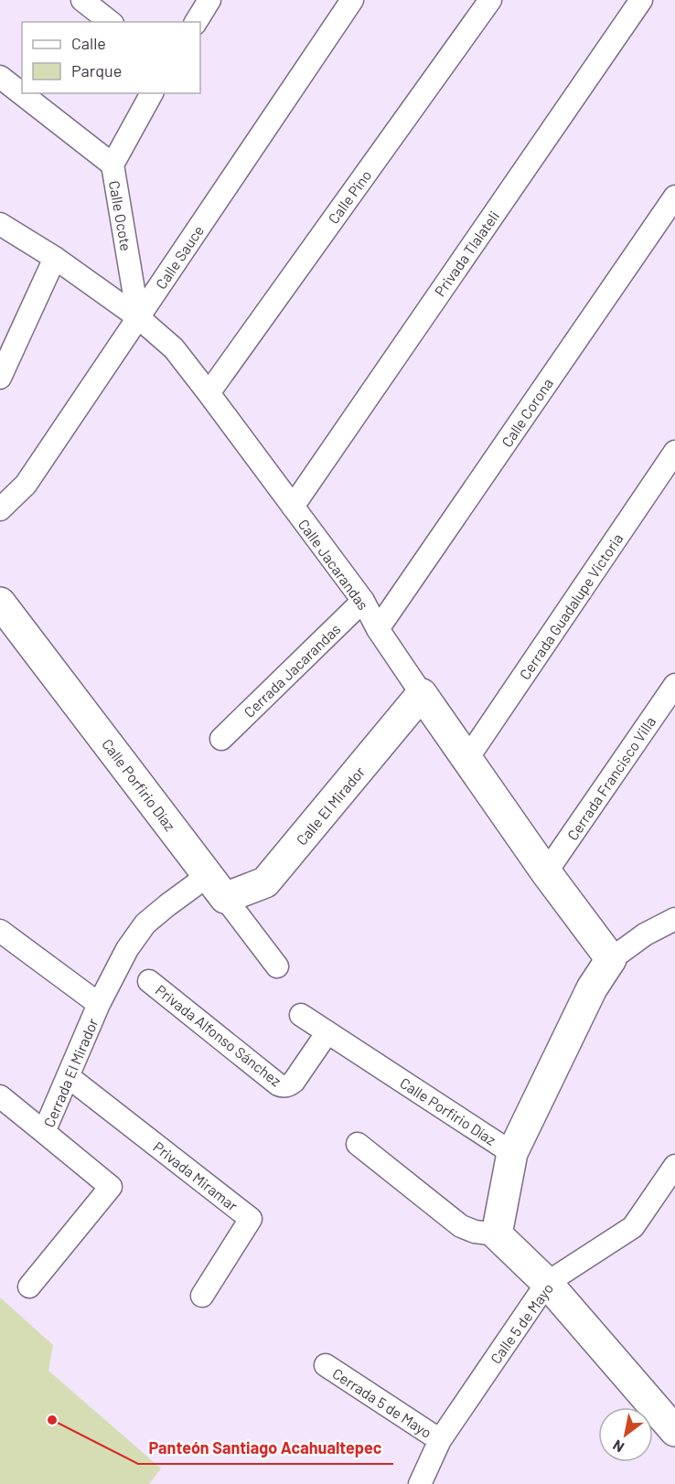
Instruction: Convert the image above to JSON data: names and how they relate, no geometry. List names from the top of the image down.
{
  "streets": {
    "street": [
      "Calle Pino",
      "Calle Ocote",
      "Privada Tlalateli",
      "Calle Sauce",
      "Calle Corona",
      "Calle Jacarandas",
      "Cerrada Guadalupe Victoria",
      "Cerrada Jacarandas",
      "Cerrada Francisco Villa",
      "Calle Porfirio Díaz",
      "Calle El Mirador",
      "Privada Alfonso Sánchez",
      "Cerrada El Mirador",
      "Privada Miramar",
      "Calle 5 de Mayo",
      "Cerrada 5 de Mayo"
    ]
  },
  "crossings": [
    ["Calle Pino", "Calle Jacarandas"],
    ["Calle Ocote", "Calle Sauce"],
    ["Calle Ocote", "Calle Jacarandas"],
    ["Privada Tlalateli", "Calle Jacarandas"],
    ["Calle Sauce", "Calle Jacarandas"],
    ["Calle Corona", "Calle Jacarandas"],
    ["Calle Jacarandas", "Cerrada Guadalupe Victoria"],
    ["Calle Jacarandas", "Cerrada Jacarandas"],
    ["Calle Jacarandas", "Cerrada Francisco Villa"],
    ["Calle Jacarandas", "Calle El Mirador"],
    ["Calle Porfirio Díaz", "Calle El Mirador"],
    ["Calle Porfirio Díaz", "Privada Alfonso Sánchez"],
    ["Calle Porfirio Díaz", "Cerrada El Mirador"],
    ["Calle El Mirador", "Cerrada El Mirador"],
    ["Cerrada El Mirador", "Privada Miramar"],
    ["Calle 5 de Mayo", "Cerrada 5 de Mayo"]
  ],
  "places": ["Panteón Santiago Acahualtepec"],
  "legend": ["Calle", "Parque"],
  "north": "bottom left"
}
